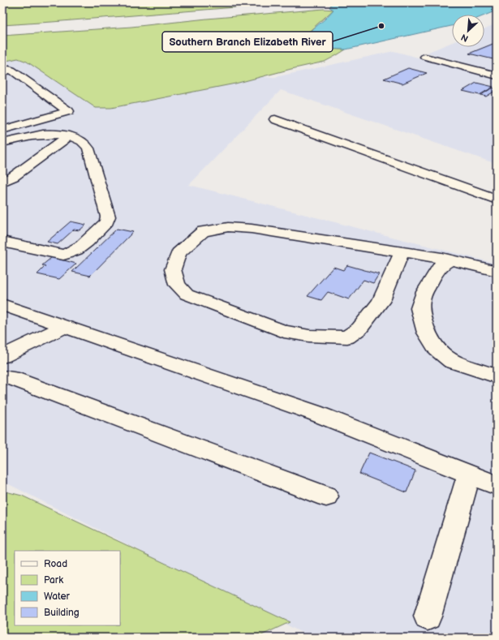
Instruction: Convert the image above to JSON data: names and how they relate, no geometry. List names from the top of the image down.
{
  "places": ["Southern Branch Elizabeth River"],
  "legend": [
    "Road",
    "Park",
    "Water",
    "Building"
  ],
  "north": "bottom left"
}
